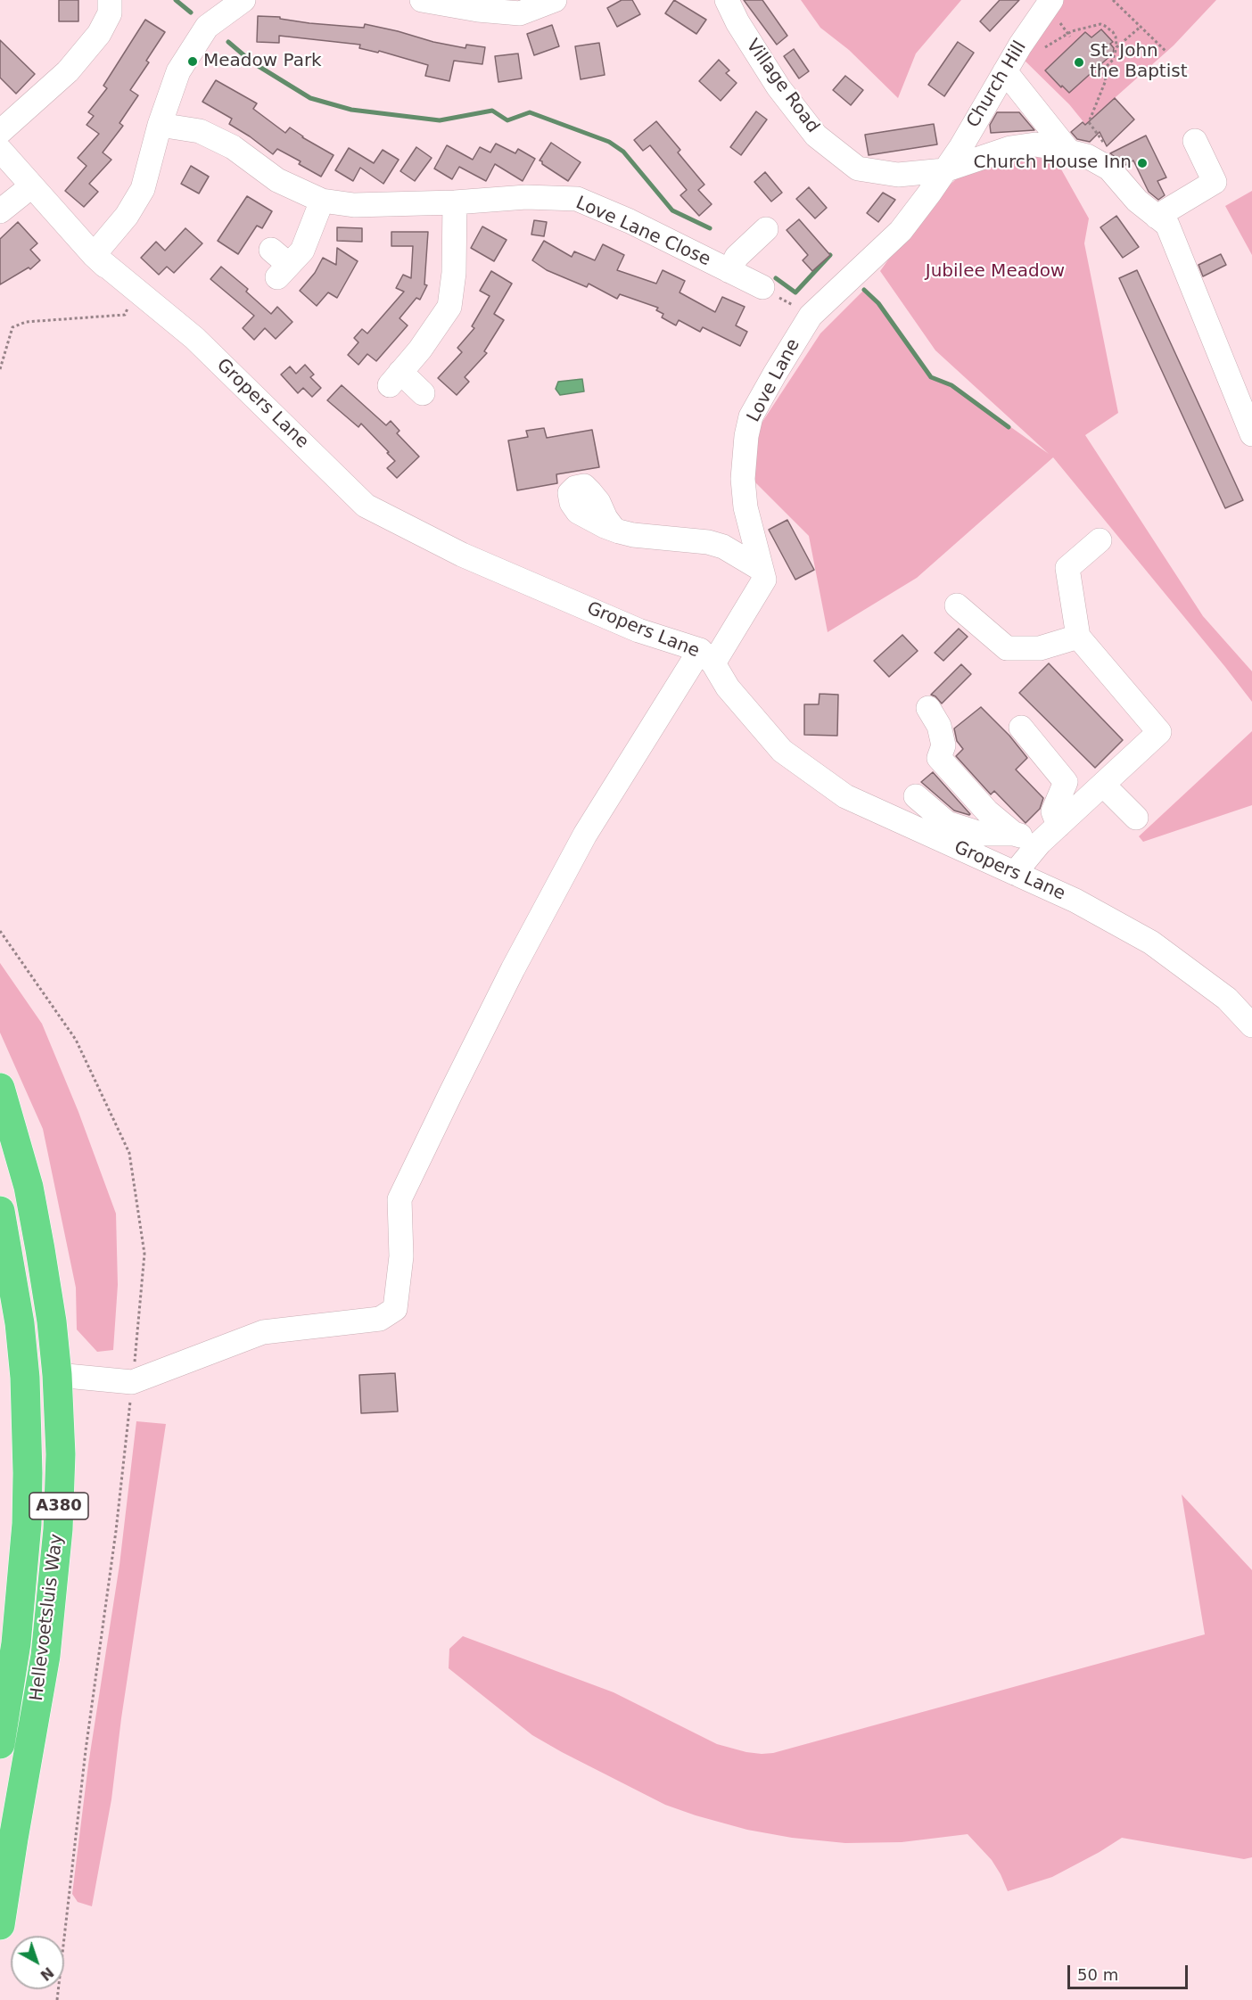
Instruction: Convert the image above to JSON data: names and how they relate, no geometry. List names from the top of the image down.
{
  "streets": {
    "highway": ["A380", "Hellevoetsluis Way"],
    "street": [
      "Church Hill",
      "Village Road",
      "Love Lane Close",
      "Love Lane",
      "Gropers Lane"
    ]
  },
  "crossings": [
    ["Church Hill", "Village Road"],
    ["Church Hill", "Love Lane"],
    ["Village Road", "Love Lane"],
    ["Love Lane", "Gropers Lane"]
  ],
  "parks": ["Jubilee Meadow"],
  "places": ["Meadow Park", "St. John the Baptist", "Church House Inn"],
  "scale_bar": "50 m",
  "north": "bottom right"
}
